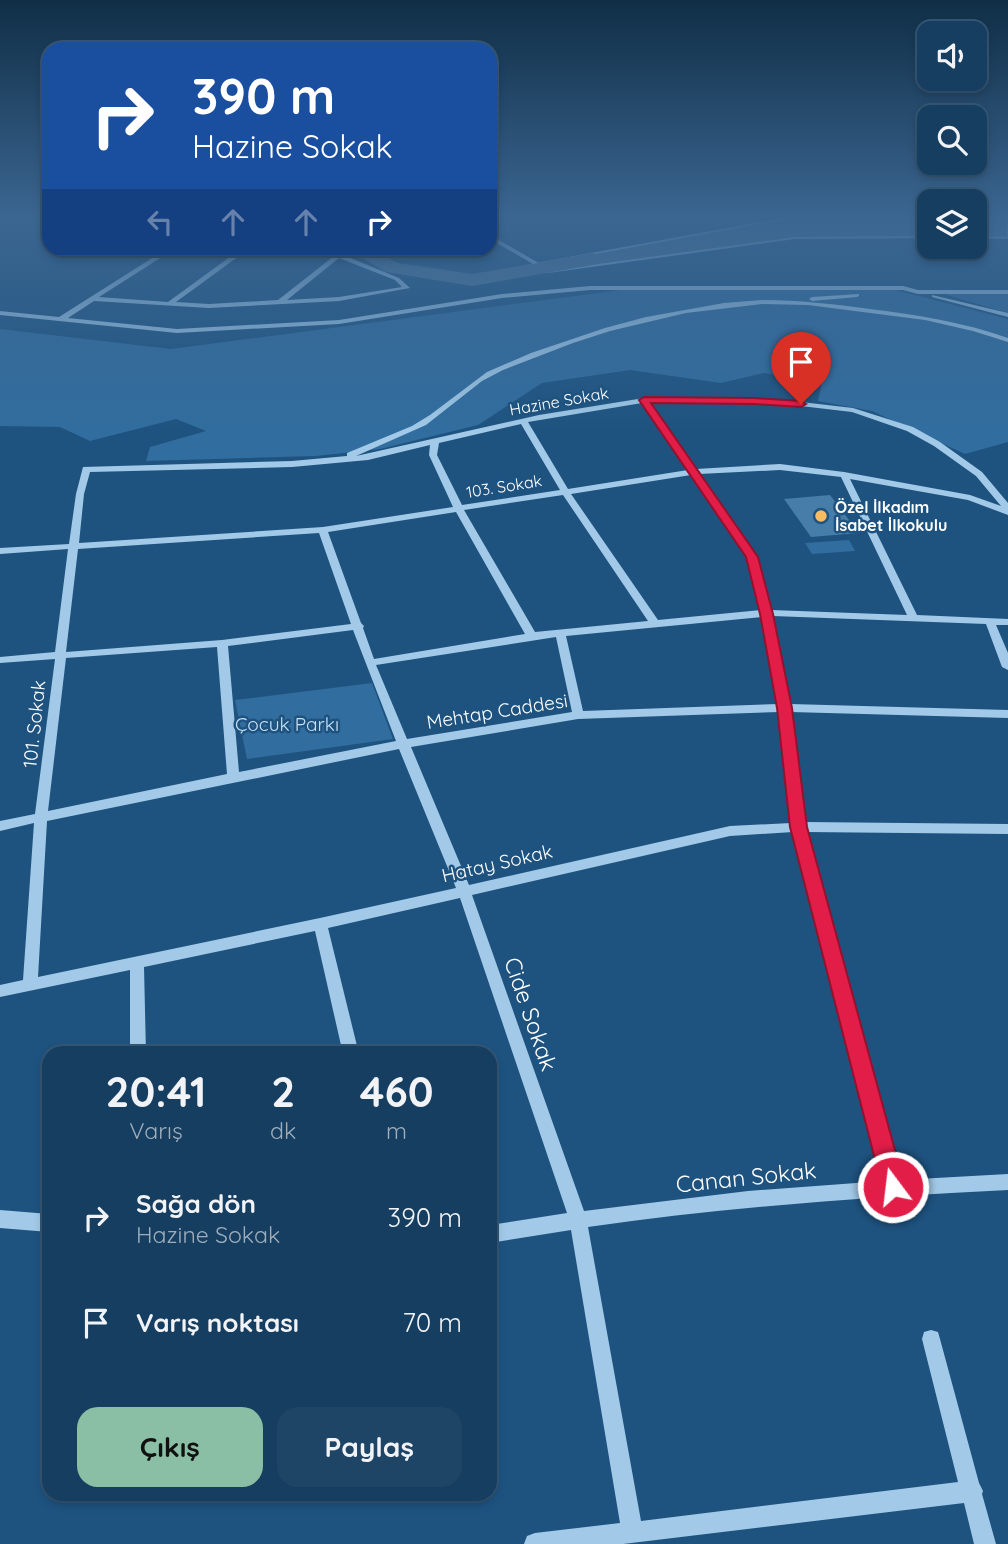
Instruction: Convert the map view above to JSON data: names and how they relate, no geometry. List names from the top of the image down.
{
  "streets": {
    "street": [
      "Hazine Sokak",
      "103. Sokak",
      "Mehtap Caddesi",
      "101. Sokak",
      "Hatay Sokak",
      "Cide Sokak",
      "Canan Sokak"
    ]
  },
  "crossings": [
    ["Hazine Sokak", "103. Sokak"],
    ["Hazine Sokak", "101. Sokak"],
    ["103. Sokak", "101. Sokak"],
    ["103. Sokak", "Cide Sokak"],
    ["Mehtap Caddesi", "101. Sokak"],
    ["Mehtap Caddesi", "Cide Sokak"],
    ["101. Sokak", "Hatay Sokak"],
    ["Hatay Sokak", "Cide Sokak"],
    ["Cide Sokak", "Canan Sokak"]
  ],
  "parks": ["Çocuk Parkı"],
  "places": ["Özel İlkadım İsabet İlkokulu"],
  "page": {
    "turn": ["390 m", "Hazine Sokak"],
    "eta": [
      "20:41",
      "Varış",
      "2",
      "dk",
      "460",
      "m"
    ],
    "list": [
      {
        "name": "Sağa dön",
        "note": "Hazine Sokak",
        "value": "390 m"
      },
      {
        "name": "Varış noktası",
        "value": "70 m"
      }
    ],
    "buttons": ["Çıkış", "Paylaş"]
  }
}
